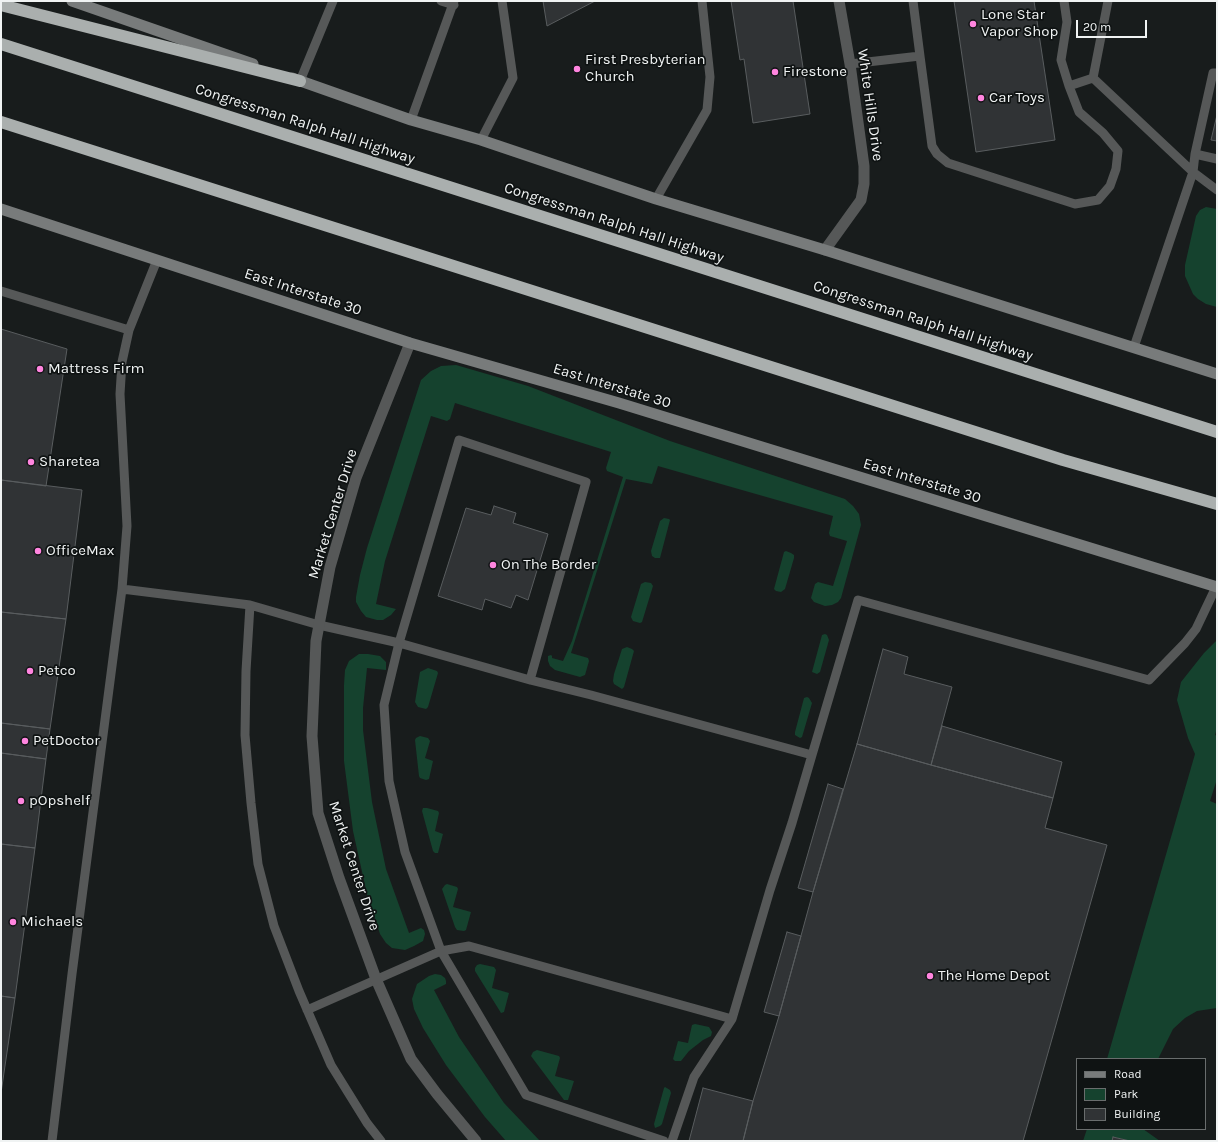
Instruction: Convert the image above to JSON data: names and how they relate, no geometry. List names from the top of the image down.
{
  "streets": {
    "highway": ["Congressman Ralph Hall Highway"],
    "main road": ["East Interstate 30"],
    "street": ["White Hills Drive", "Market Center Drive"]
  },
  "crossings": [
    ["East Interstate 30", "Market Center Drive"]
  ],
  "places": [
    "Lone Star Vapor Shop",
    "First Presbyterian Church",
    "Firestone",
    "Car Toys",
    "Mattress Firm",
    "Sharetea",
    "OfficeMax",
    "On The Border",
    "Petco",
    "PetDoctor",
    "pOpshelf",
    "Michaels",
    "The Home Depot"
  ],
  "legend": ["Road", "Park", "Building"],
  "scale_bar": "20 m"
}
